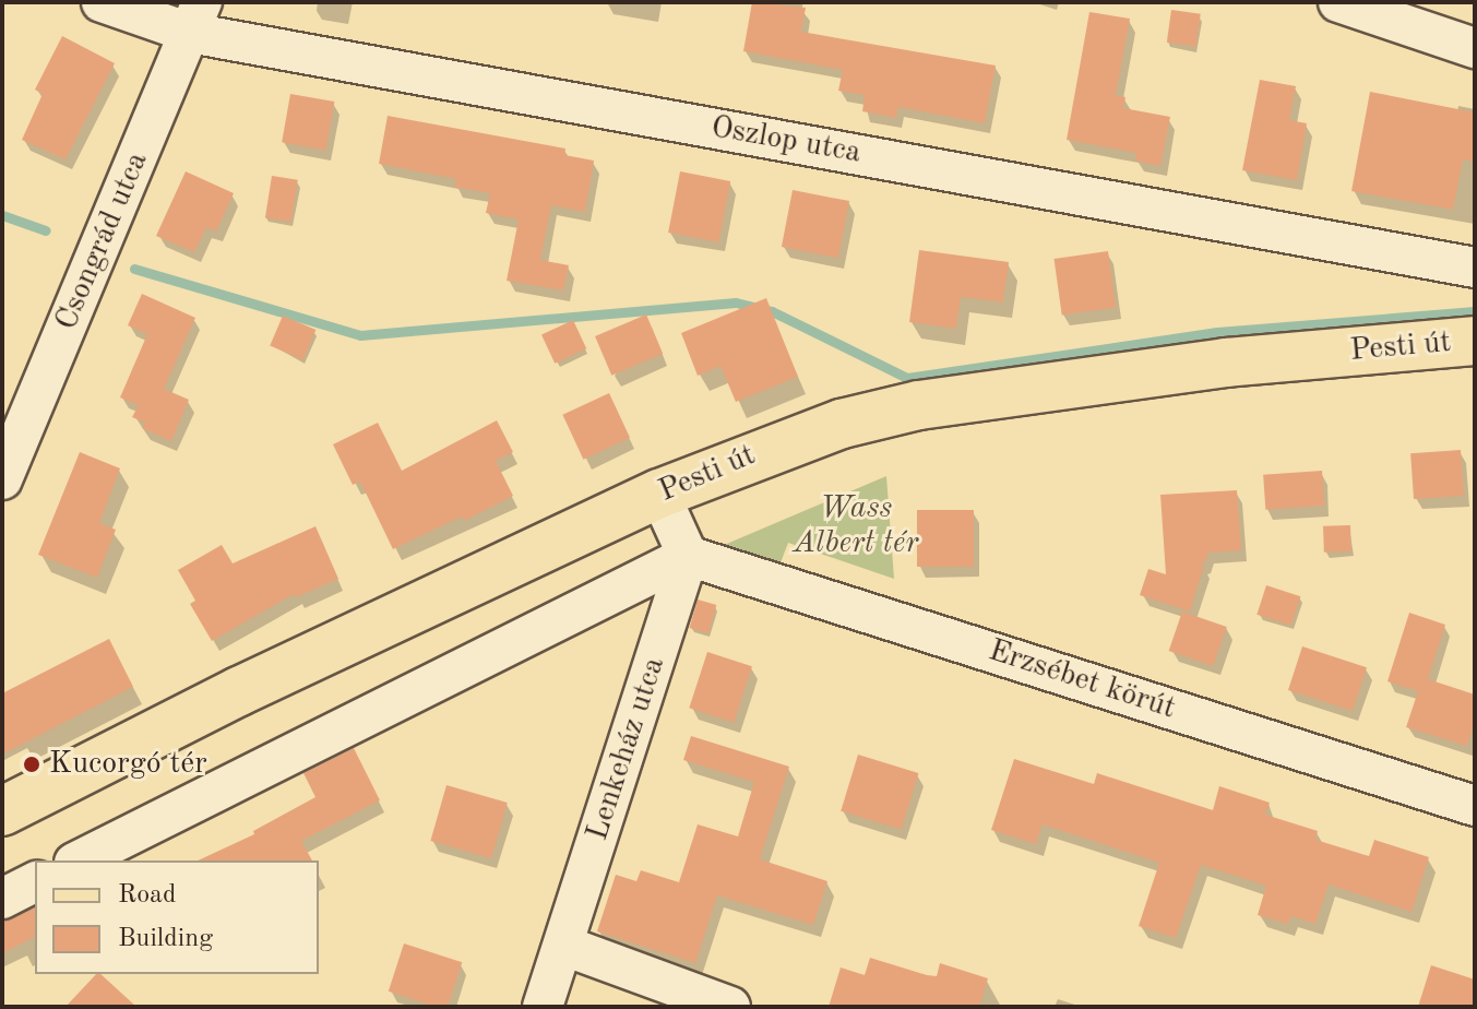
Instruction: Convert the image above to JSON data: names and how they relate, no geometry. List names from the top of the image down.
{
  "streets": {
    "main road": ["Pesti út"],
    "street": [
      "Oszlop utca",
      "Csongrád utca",
      "Erzsébet körút",
      "Lenkeház utca"
    ]
  },
  "crossings": [
    ["Oszlop utca", "Csongrád utca"],
    ["Erzsébet körút", "Lenkeház utca"]
  ],
  "parks": ["Wass Albert tér"],
  "places": ["Kucorgó tér"],
  "legend": ["Road", "Building"]
}
